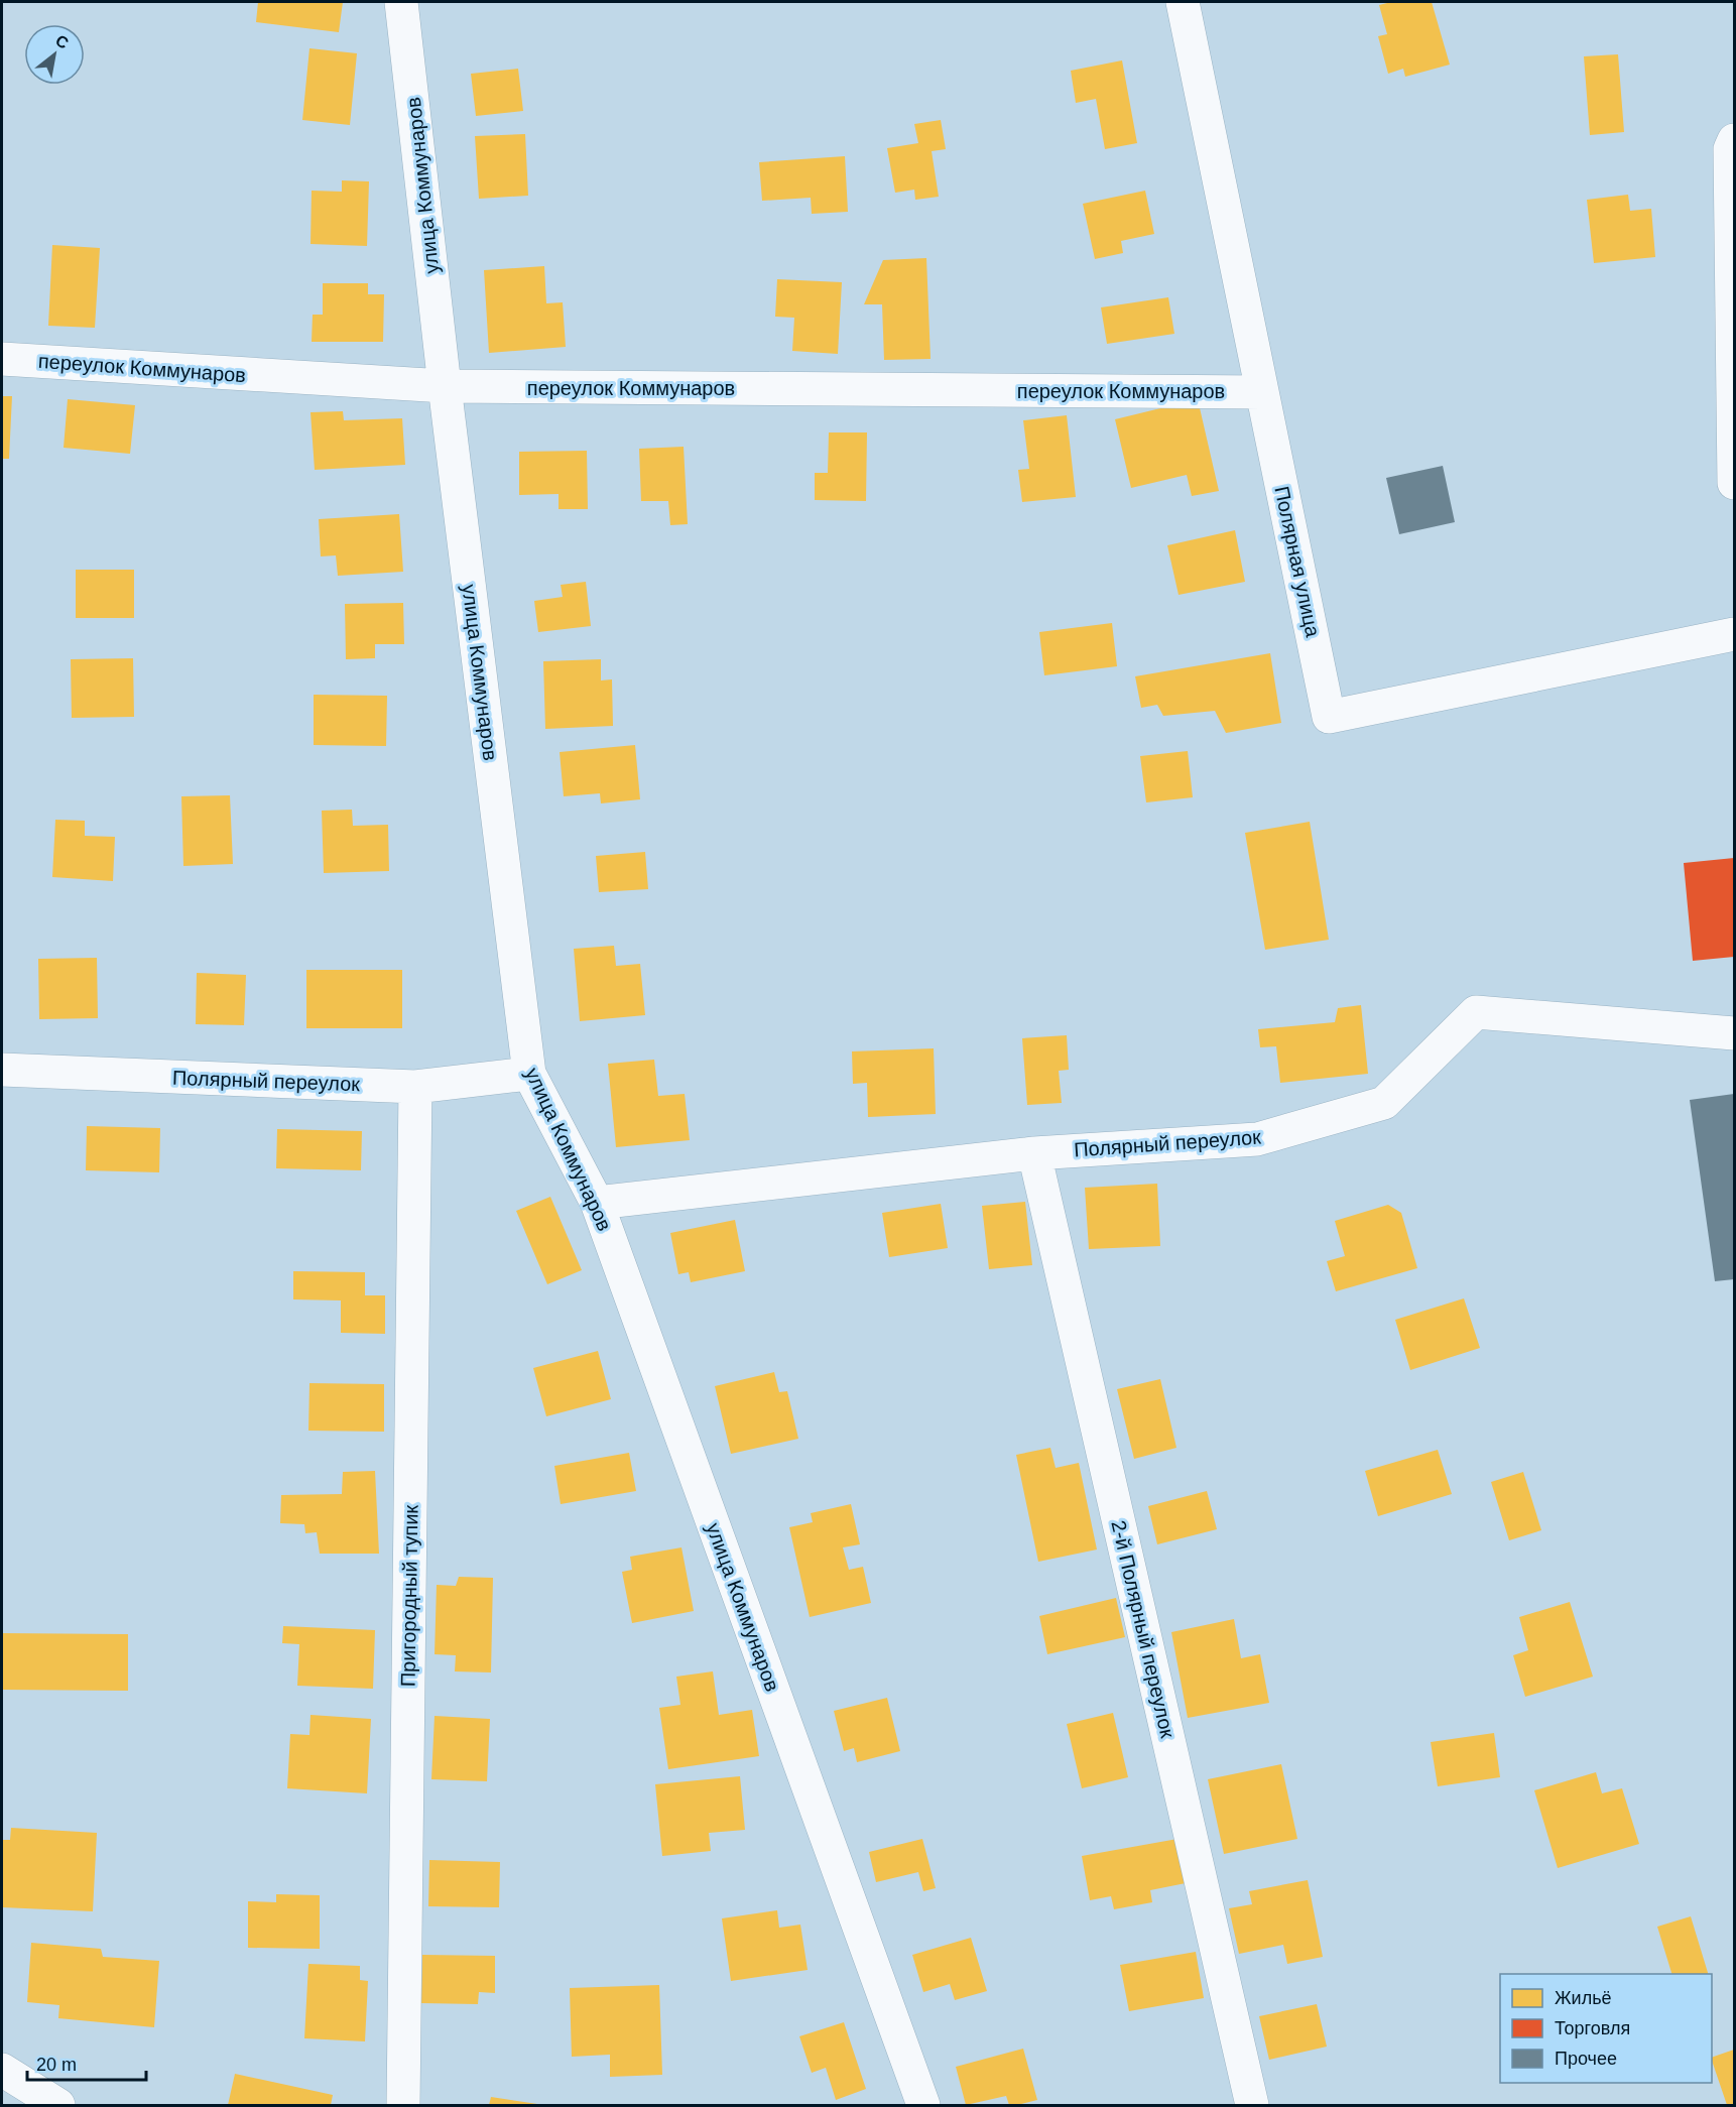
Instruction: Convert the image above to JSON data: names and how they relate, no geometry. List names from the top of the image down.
{
  "streets": {
    "street": [
      "улица Коммунаров",
      "переулок Коммунаров",
      "Полярная улица",
      "Полярный переулок",
      "Пригородный тупик",
      "2-й Полярный переулок"
    ]
  },
  "crossings": [
    ["улица Коммунаров", "переулок Коммунаров"],
    ["улица Коммунаров", "Полярный переулок"],
    ["переулок Коммунаров", "Полярная улица"],
    ["Полярный переулок", "Пригородный тупик"],
    ["Полярный переулок", "2-й Полярный переулок"]
  ],
  "legend": ["Жильё", "Торговля", "Прочее"],
  "scale_bar": "20 m",
  "north": "top right"
}
